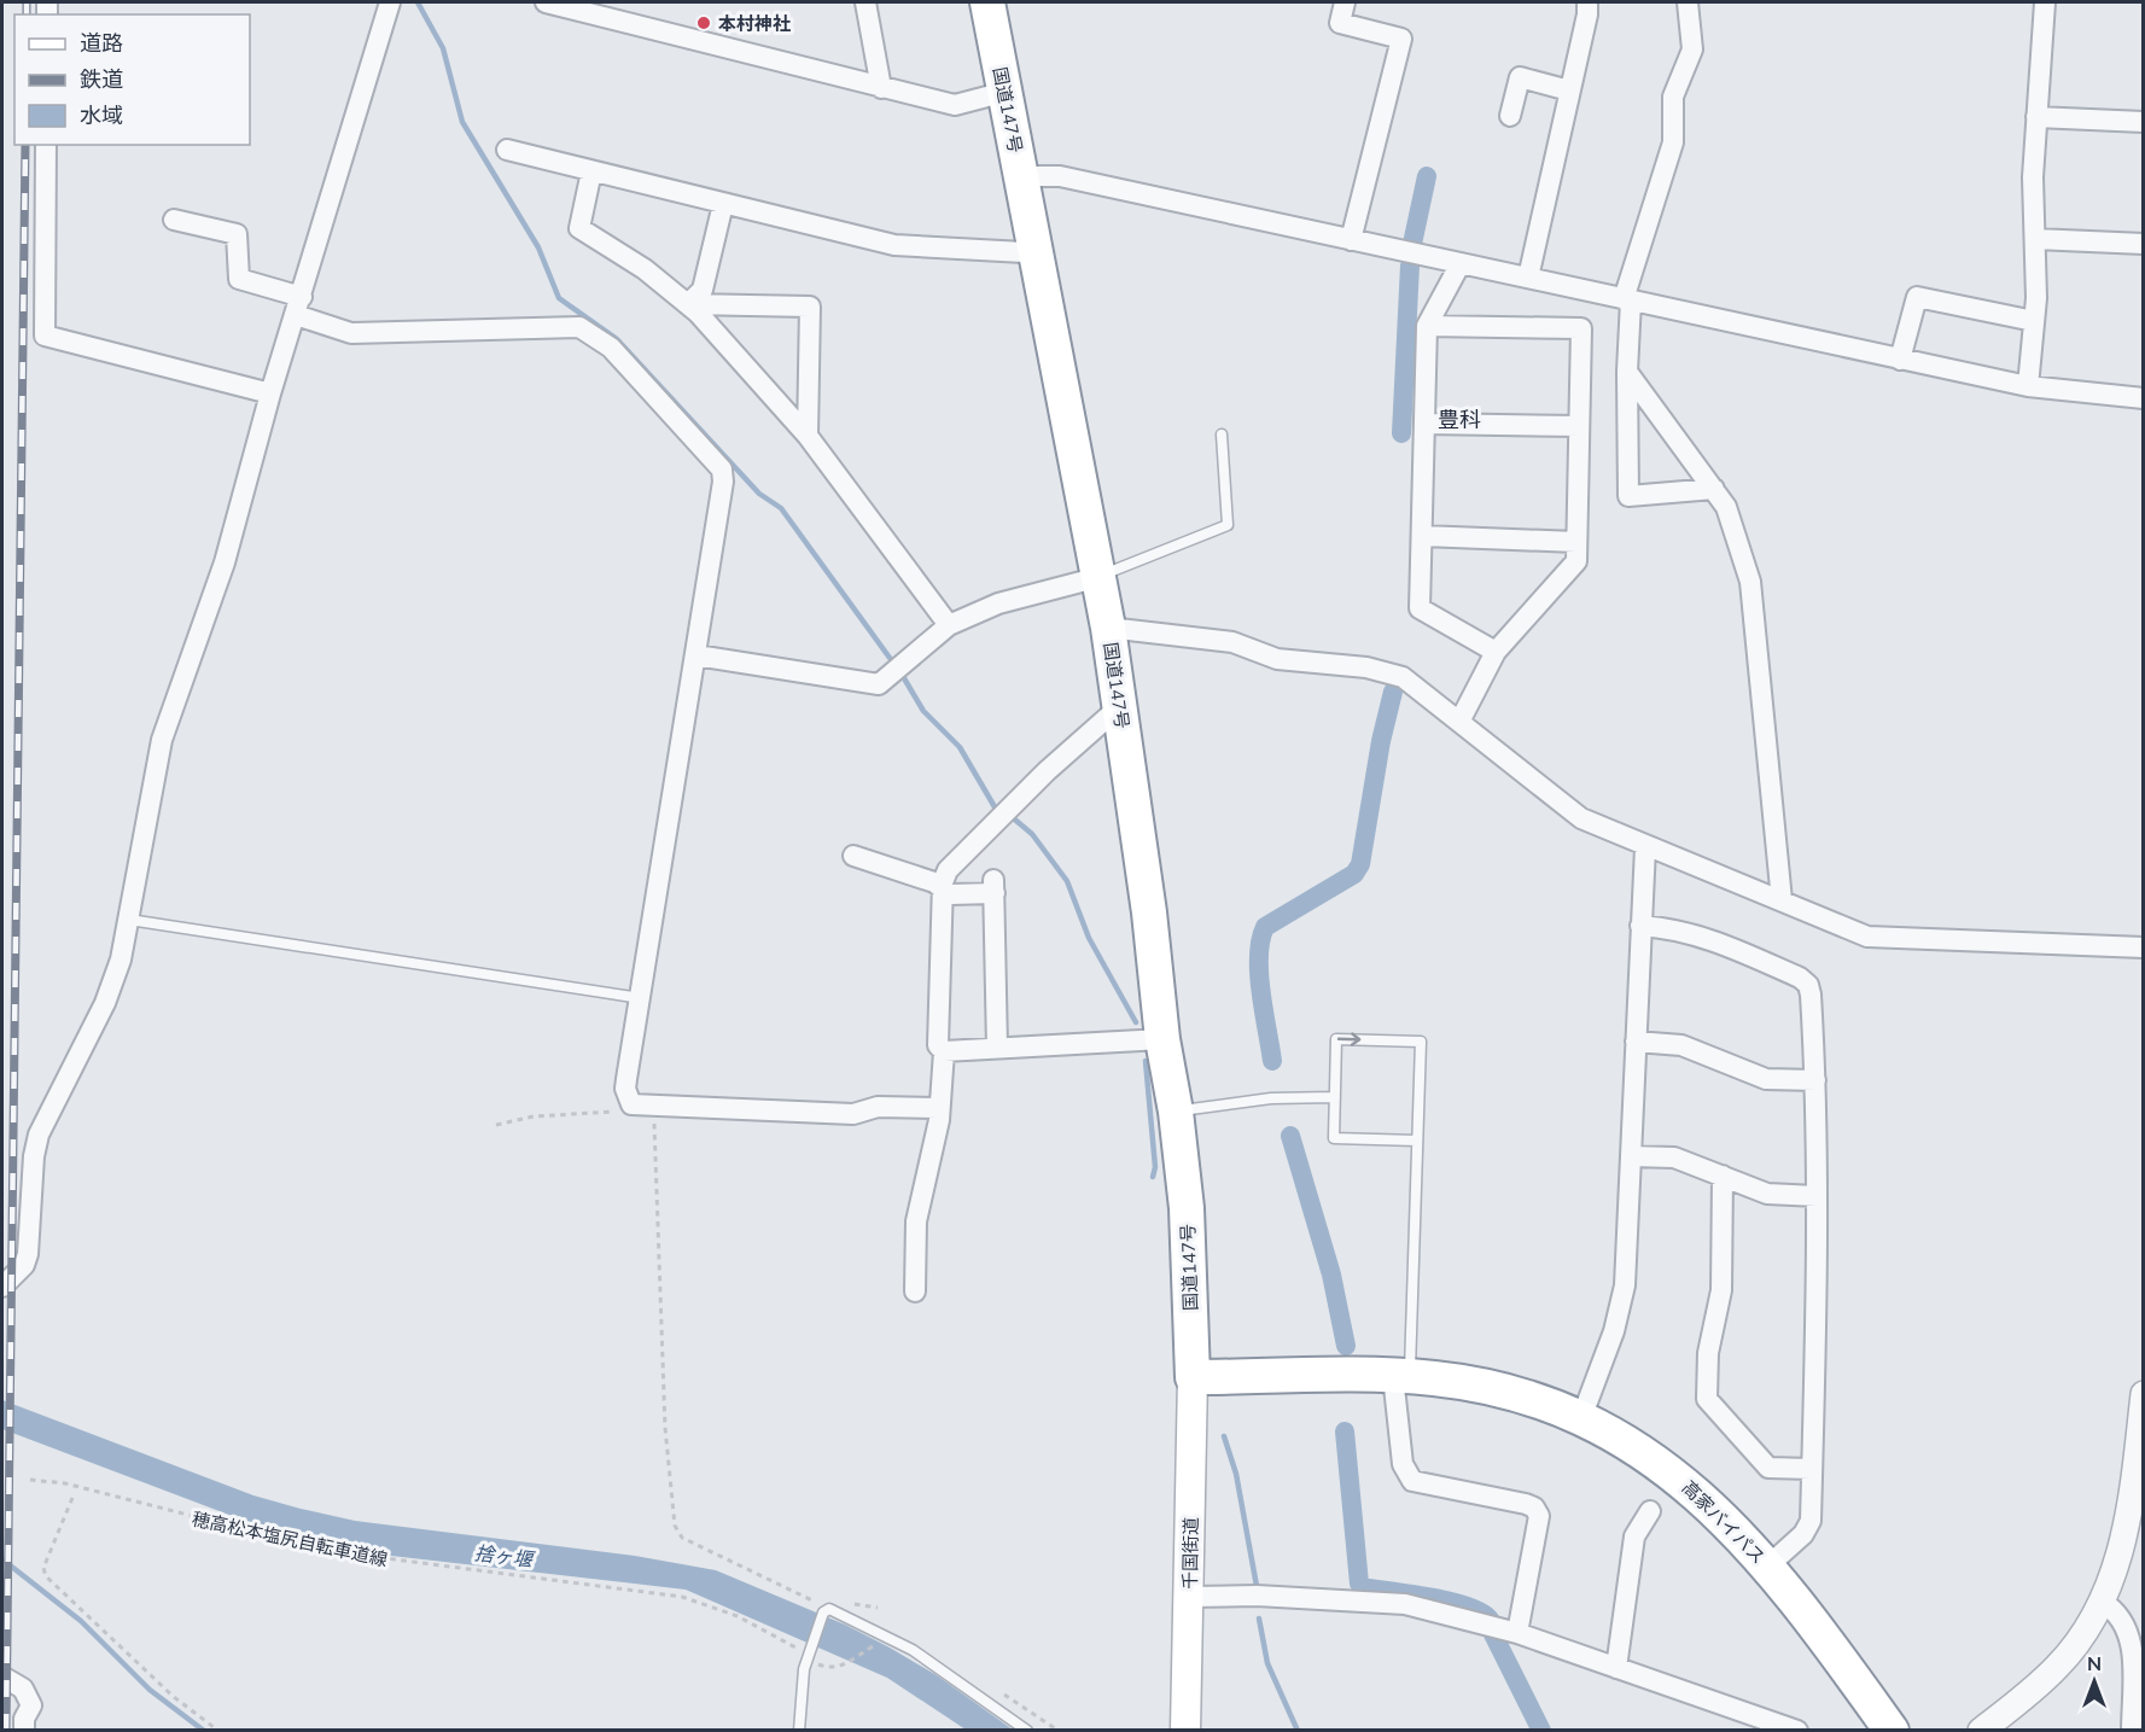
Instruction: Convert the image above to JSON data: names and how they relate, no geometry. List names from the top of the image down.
{
  "streets": {
    "highway": ["国道147号", "高家バイパス"],
    "main road": ["千国街道"],
    "path": ["穂高松本塩尻自転車道線"]
  },
  "crossings": [
    ["国道147号", "高家バイパス"],
    ["国道147号", "千国街道"],
    ["高家バイパス", "千国街道"]
  ],
  "districts": ["豊科"],
  "water": ["捨ヶ堰"],
  "places": ["本村神社"],
  "legend": ["道路", "鉄道", "水域"],
  "north": "top"
}
